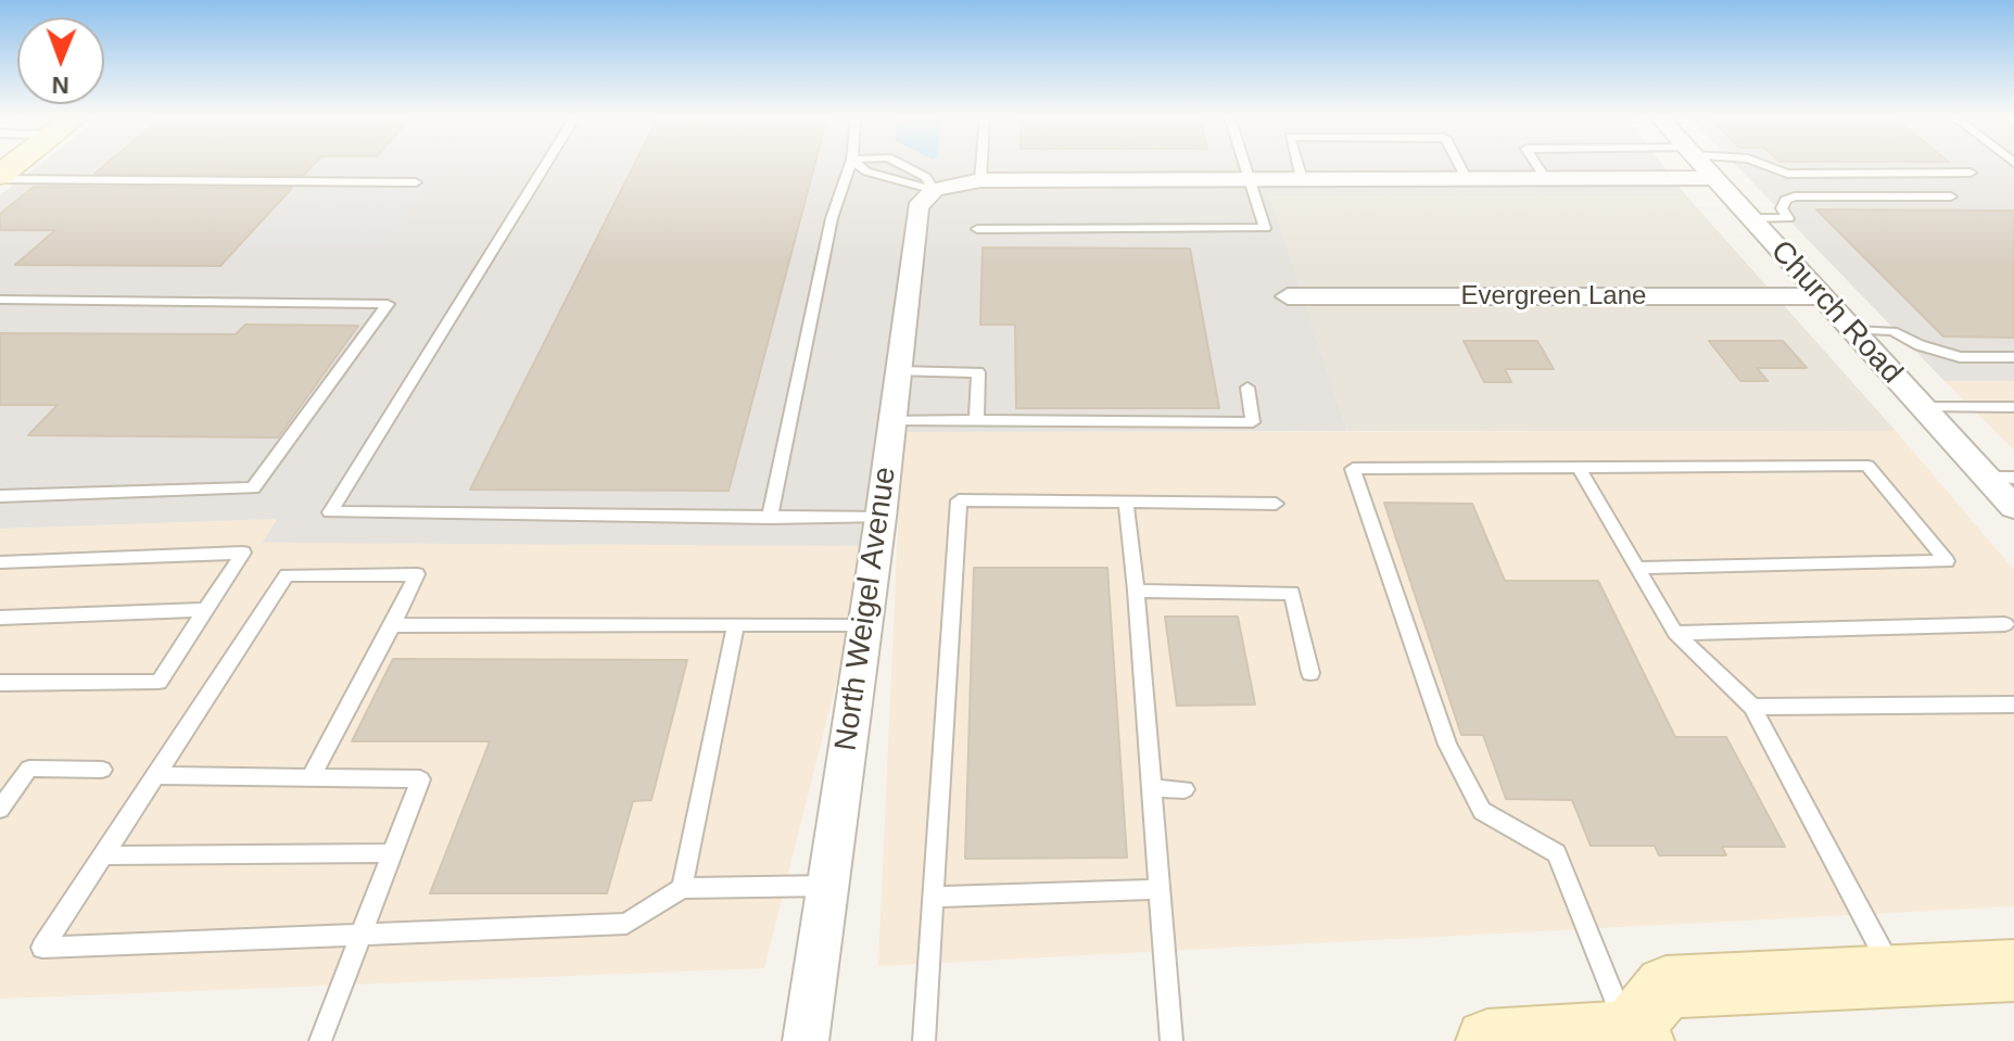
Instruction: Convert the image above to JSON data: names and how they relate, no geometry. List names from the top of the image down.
{
  "streets": {
    "street": ["Evergreen Lane", "Church Road", "North Weigel Avenue"]
  },
  "crossings": [
    ["Evergreen Lane", "Church Road"]
  ],
  "north": "bottom"
}
